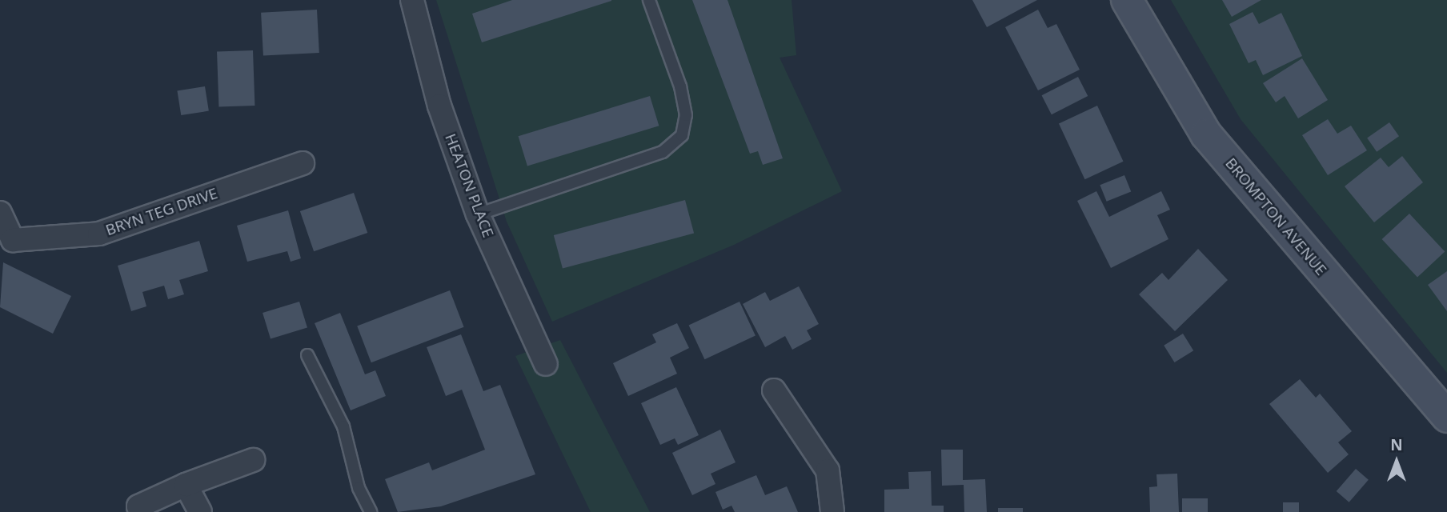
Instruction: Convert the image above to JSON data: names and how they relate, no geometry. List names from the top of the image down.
{
  "streets": {
    "main road": ["BROMPTON AVENUE"],
    "street": ["HEATON PLACE", "BRYN TEG DRIVE"]
  },
  "north": "top"
}
